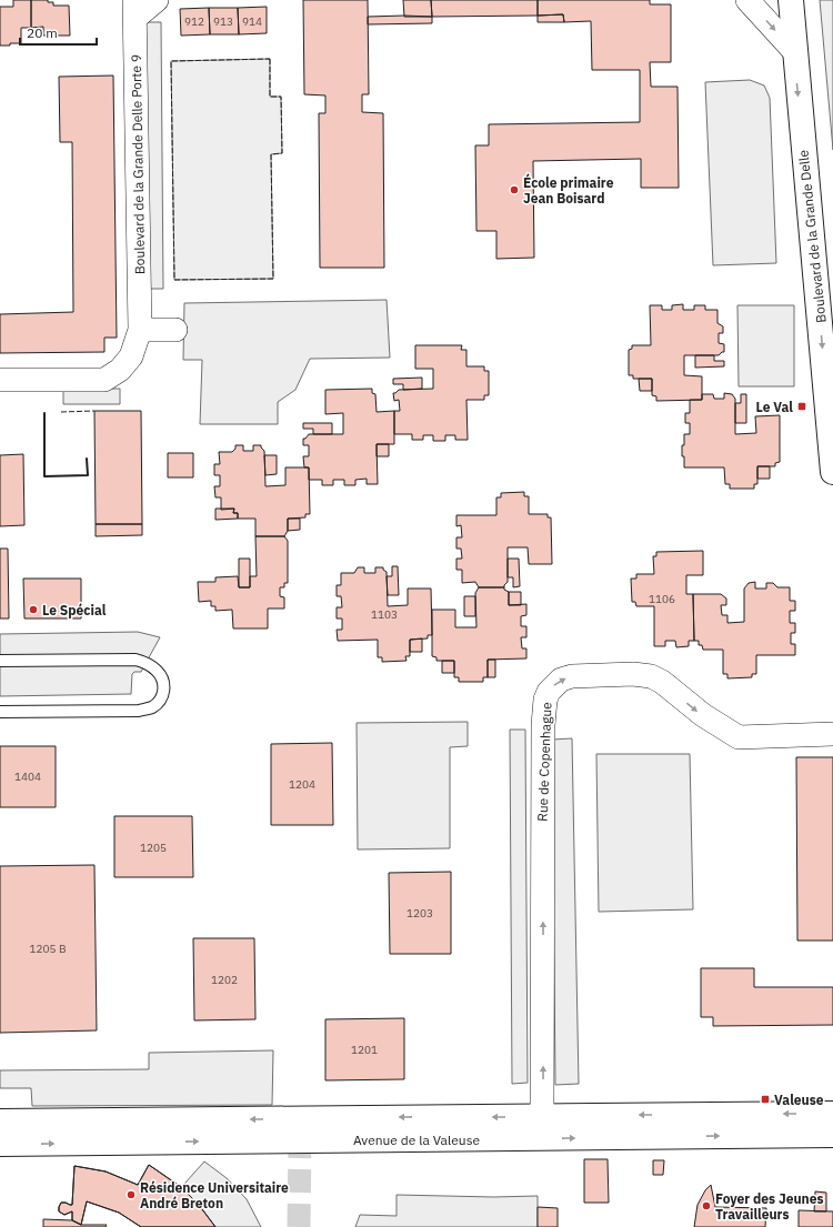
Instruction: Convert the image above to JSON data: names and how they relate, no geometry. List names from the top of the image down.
{
  "streets": {
    "street": [
      "Boulevard de la Grande Delle Porte 9",
      "Boulevard de la Grande Delle",
      "Rue de Copenhague",
      "Avenue de la Valeuse"
    ]
  },
  "crossings": [
    ["Rue de Copenhague", "Avenue de la Valeuse"]
  ],
  "one_way": ["Boulevard de la Grande Delle"],
  "places": {
    "other": [
      "École primaire Jean Boisard",
      "Le Spécial",
      "Résidence Universitaire André Breton",
      "Foyer des Jeunes Travailleurs"
    ],
    "transit": ["Le Val", "Valeuse"]
  },
  "house_numbers": [
    "912",
    "913",
    "914",
    "1106",
    "1103",
    "1404",
    "1204",
    "1205",
    "1203",
    "1205 B",
    "1202",
    "1201"
  ],
  "scale_bar": "20 m"
}
